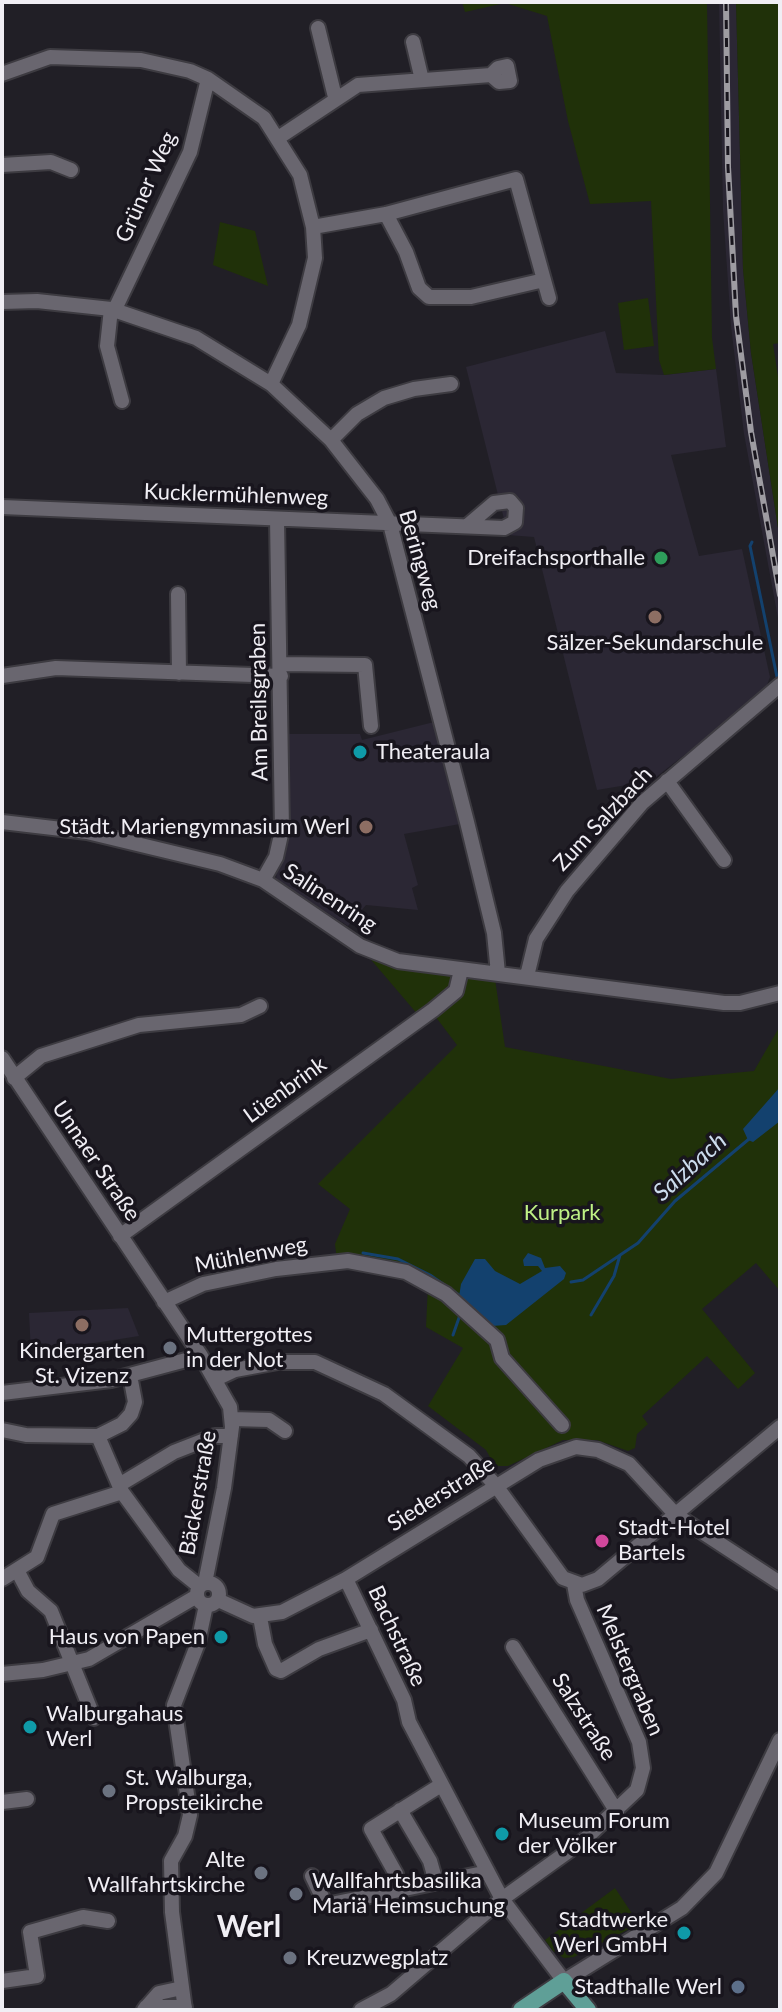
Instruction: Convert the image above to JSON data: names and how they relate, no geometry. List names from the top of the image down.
{
  "streets": {
    "street": [
      "Grüner Weg",
      "Kucklermühlenweg",
      "Beringweg",
      "Am Breilsgraben",
      "Zum Salzbach",
      "Salinenring",
      "Lüenbrink",
      "Unnaer Straße",
      "Mühlenweg",
      "Bäckerstraße",
      "Siederstraße",
      "Bachstraße",
      "Melstergraben",
      "Salzstraße"
    ]
  },
  "crossings": [
    ["Grüner Weg", "Beringweg"],
    ["Kucklermühlenweg", "Beringweg"],
    ["Kucklermühlenweg", "Am Breilsgraben"],
    ["Beringweg", "Salinenring"],
    ["Am Breilsgraben", "Salinenring"],
    ["Zum Salzbach", "Salinenring"],
    ["Salinenring", "Lüenbrink"],
    ["Lüenbrink", "Unnaer Straße"],
    ["Unnaer Straße", "Bäckerstraße"],
    ["Mühlenweg", "Bäckerstraße"],
    ["Bäckerstraße", "Melstergraben"],
    ["Siederstraße", "Bachstraße"],
    ["Siederstraße", "Melstergraben"],
    ["Bachstraße", "Melstergraben"],
    ["Melstergraben", "Salzstraße"]
  ],
  "districts": ["Werl"],
  "water": ["Salzbach"],
  "parks": ["Kurpark"],
  "places": [
    "Dreifachsporthalle",
    "Sälzer-Sekundarschule",
    "Theateraula",
    "Städt. Mariengymnasium Werl",
    "Kindergarten St. Vizenz",
    "Muttergottes in der Not",
    "Stadt-Hotel Bartels",
    "Haus von Papen",
    "Walburgahaus Werl",
    "St. Walburga, Propsteikirche",
    "Museum Forum der Völker",
    "Alte Wallfahrtskirche",
    "Wallfahrtsbasilika Mariä Heimsuchung",
    "Stadtwerke Werl GmbH",
    "Kreuzwegplatz",
    "Stadthalle Werl"
  ]
}
